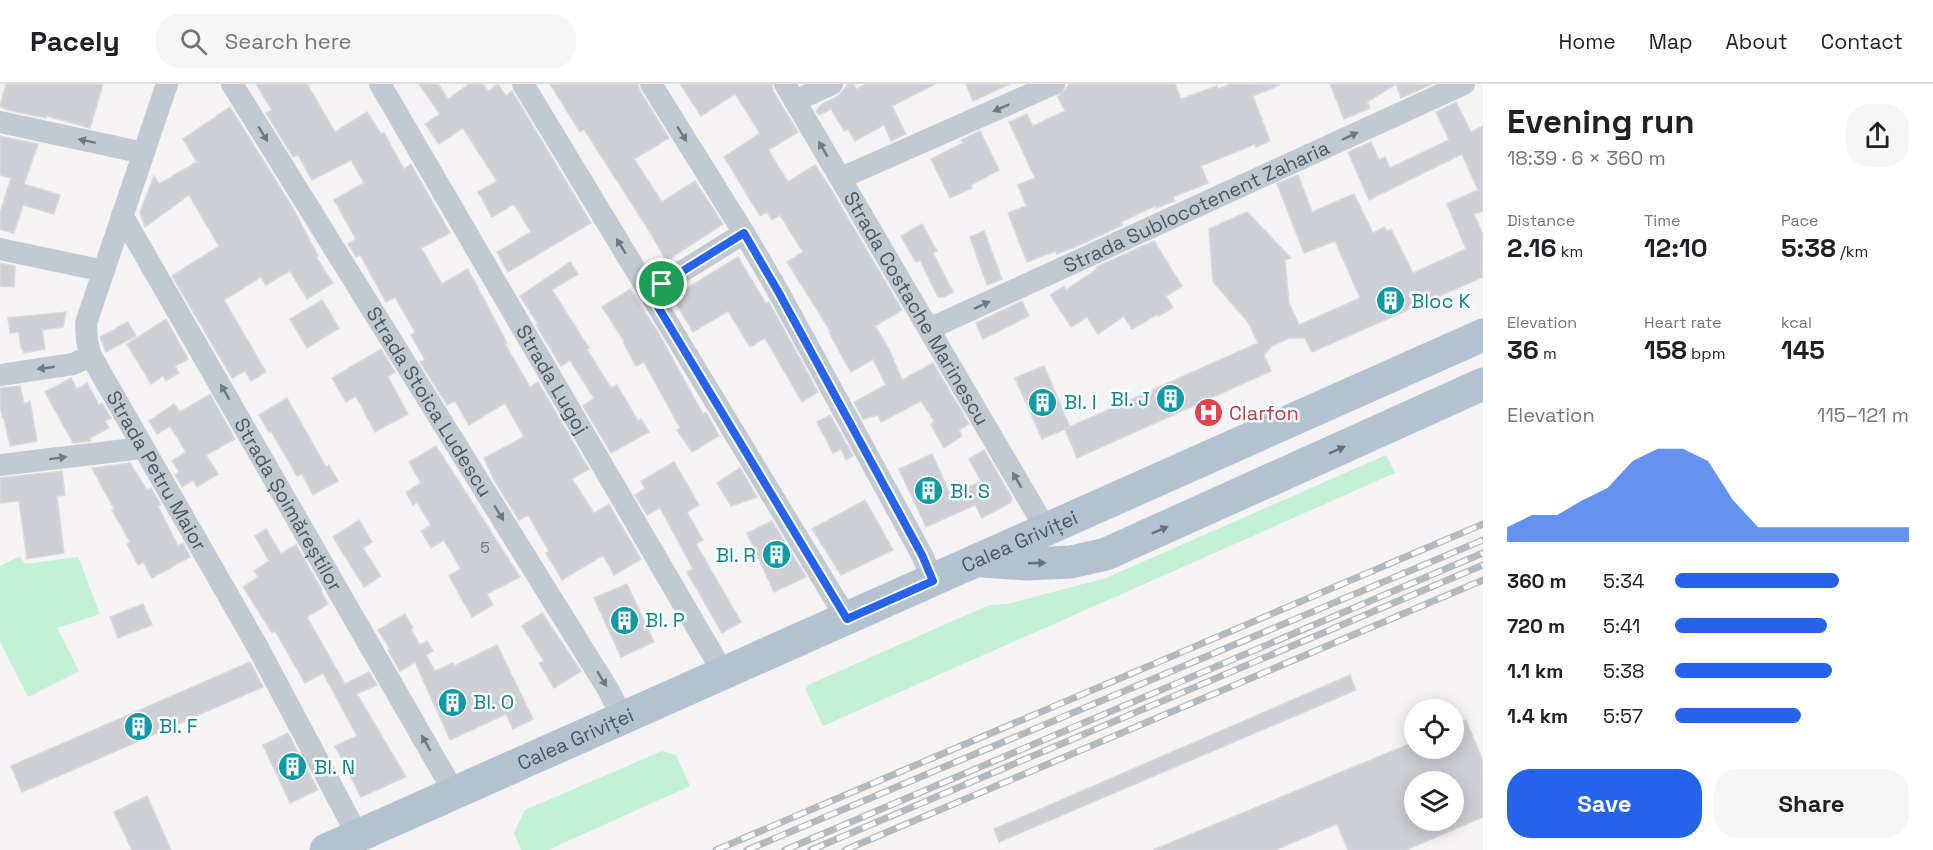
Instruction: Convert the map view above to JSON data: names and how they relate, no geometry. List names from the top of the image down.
{
  "streets": {
    "main road": ["Calea Griviței"],
    "street": [
      "Strada Sublocotenent Zaharia",
      "Strada Costache Marinescu",
      "Strada Lugoj",
      "Strada Stoica Ludescu",
      "Strada Petru Maior",
      "Strada Șoimăreștilor"
    ]
  },
  "crossings": [
    ["Strada Sublocotenent Zaharia", "Strada Costache Marinescu"],
    ["Strada Costache Marinescu", "Calea Griviței"],
    ["Strada Lugoj", "Calea Griviței"],
    ["Strada Stoica Ludescu", "Calea Griviței"],
    ["Strada Petru Maior", "Strada Șoimăreștilor"],
    ["Strada Petru Maior", "Calea Griviței"],
    ["Strada Șoimăreștilor", "Calea Griviței"]
  ],
  "one_way": ["Strada Stoica Ludescu", "Strada Șoimăreștilor"],
  "places": {
    "building": [
      "Bloc K",
      "Bl. J",
      "Bl. I",
      "Bl. S",
      "Bl. R",
      "Bl. P",
      "Bl. O",
      "Bl. F",
      "Bl. N"
    ],
    "hospital": ["Clarfon"]
  },
  "house_numbers": ["5"],
  "page": {
    "header": "Pacely",
    "search": "Search here",
    "nav": [
      "Home",
      "Map",
      "About",
      "Contact"
    ],
    "heading": ["Evening run", "18:39 · 6 × 360 m"],
    "stats": [
      ["Distance", "2.16 km"],
      ["Time", "12:10"],
      ["Pace", "5:38 /km"],
      ["Elevation", "36 m"],
      ["Heart rate", "158 bpm"],
      ["kcal", "145"]
    ],
    "chart": ["Elevation", "115–121 m"],
    "list": [
      {
        "name": "360 m",
        "note": "5:34"
      },
      {
        "name": "720 m",
        "note": "5:41"
      },
      {
        "name": "1.1 km",
        "note": "5:38"
      },
      {
        "name": "1.4 km",
        "note": "5:57"
      }
    ],
    "buttons": ["Save", "Share"]
  }
}
